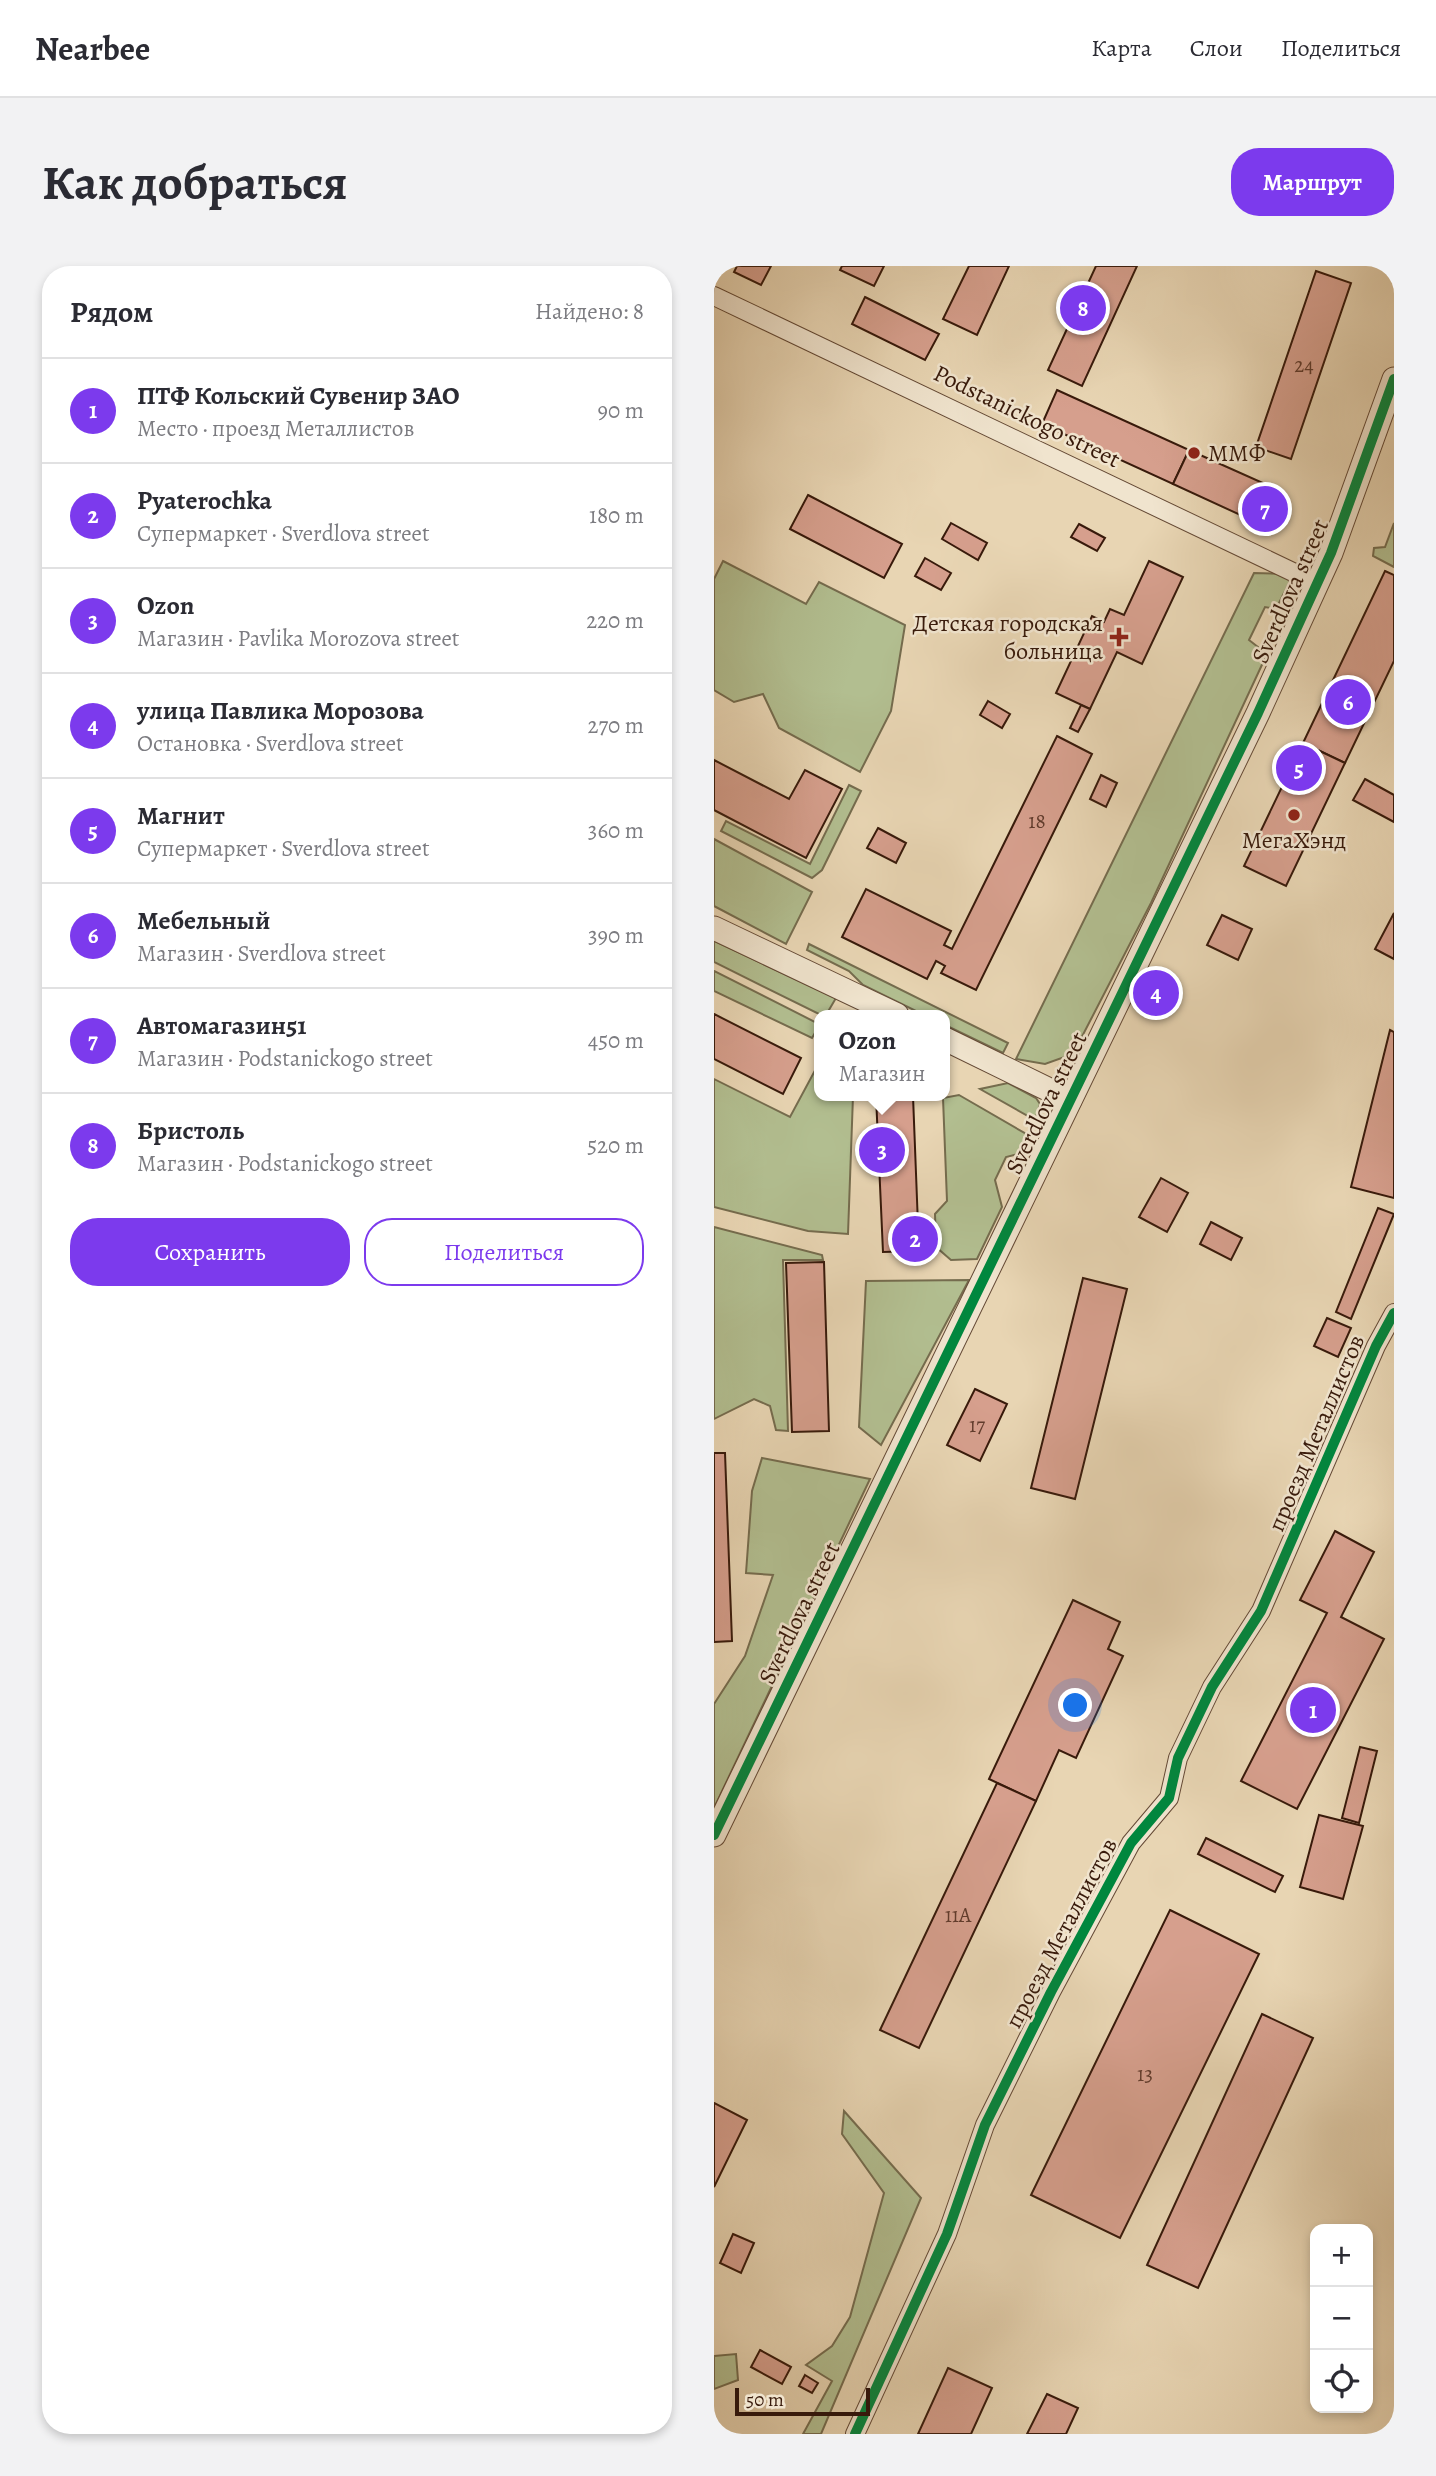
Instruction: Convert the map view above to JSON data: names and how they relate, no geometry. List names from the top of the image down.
{
  "streets": {
    "street": ["Podstanickogo street", "Sverdlova street", "проезд Металлистов"]
  },
  "crossings": [
    ["Podstanickogo street", "Sverdlova street"]
  ],
  "places": {
    "other": ["ММФ", "МегаХэнд"],
    "health": ["Детская городская больница"]
  },
  "house_numbers": [
    "24",
    "18",
    "17",
    "11А",
    "13"
  ],
  "scale_bar": "50 m",
  "page": {
    "header": "Nearbee",
    "nav": ["Карта", "Слои", "Поделиться"],
    "buttons": [
      "Маршрут",
      ["Сохранить", "Поделиться"]
    ],
    "title": "Как добраться",
    "heading": ["Рядом", "Найдено: 8"],
    "pins": [
      "8",
      "7",
      "6",
      "5",
      "4",
      "3",
      "2",
      "1"
    ],
    "list": [
      {
        "mark": "1",
        "name": "ПТФ Кольский Сувенир ЗАО",
        "note": "Место · проезд Металлистов",
        "value": "90 m"
      },
      {
        "mark": "2",
        "name": "Pyaterochka",
        "note": "Супермаркет · Sverdlova street",
        "value": "180 m"
      },
      {
        "mark": "3",
        "name": "Ozon",
        "note": "Магазин · Pavlika Morozova street",
        "value": "220 m"
      },
      {
        "mark": "4",
        "name": "улица Павлика Морозова",
        "note": "Остановка · Sverdlova street",
        "value": "270 m"
      },
      {
        "mark": "5",
        "name": "Магнит",
        "note": "Супермаркет · Sverdlova street",
        "value": "360 m"
      },
      {
        "mark": "6",
        "name": "Мебельный",
        "note": "Магазин · Sverdlova street",
        "value": "390 m"
      },
      {
        "mark": "7",
        "name": "Автомагазин51",
        "note": "Магазин · Podstanickogo street",
        "value": "450 m"
      },
      {
        "mark": "8",
        "name": "Бристоль",
        "note": "Магазин · Podstanickogo street",
        "value": "520 m"
      }
    ],
    "popup": ["Ozon", "Магазин"],
    "map_buttons": ["+", "−"],
    "scale": "50 m"
  }
}
